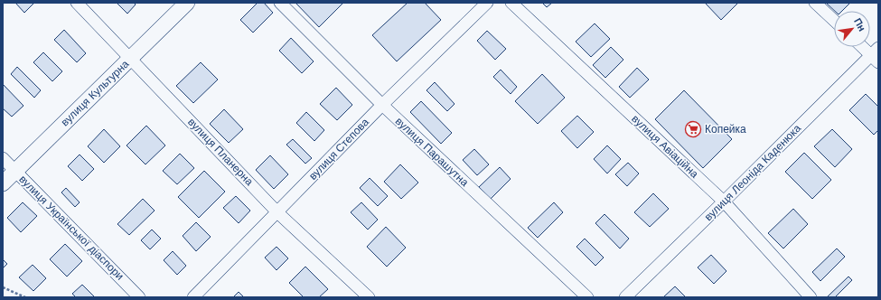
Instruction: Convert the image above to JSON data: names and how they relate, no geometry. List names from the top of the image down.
{
  "streets": {
    "street": [
      "вулиця Культурна",
      "вулиця Авіаційна",
      "вулиця Степова",
      "вулиця Планерна",
      "вулиця Парашутна",
      "вулиця Леоніда Каденюка",
      "вулиця Української діаспори"
    ]
  },
  "crossings": [
    ["вулиця Культурна", "вулиця Планерна"],
    ["вулиця Культурна", "вулиця Української діаспори"],
    ["вулиця Авіаційна", "вулиця Леоніда Каденюка"],
    ["вулиця Степова", "вулиця Планерна"],
    ["вулиця Степова", "вулиця Парашутна"]
  ],
  "places": {
    "supermarket": ["Копейка"]
  },
  "north": "top right"
}
